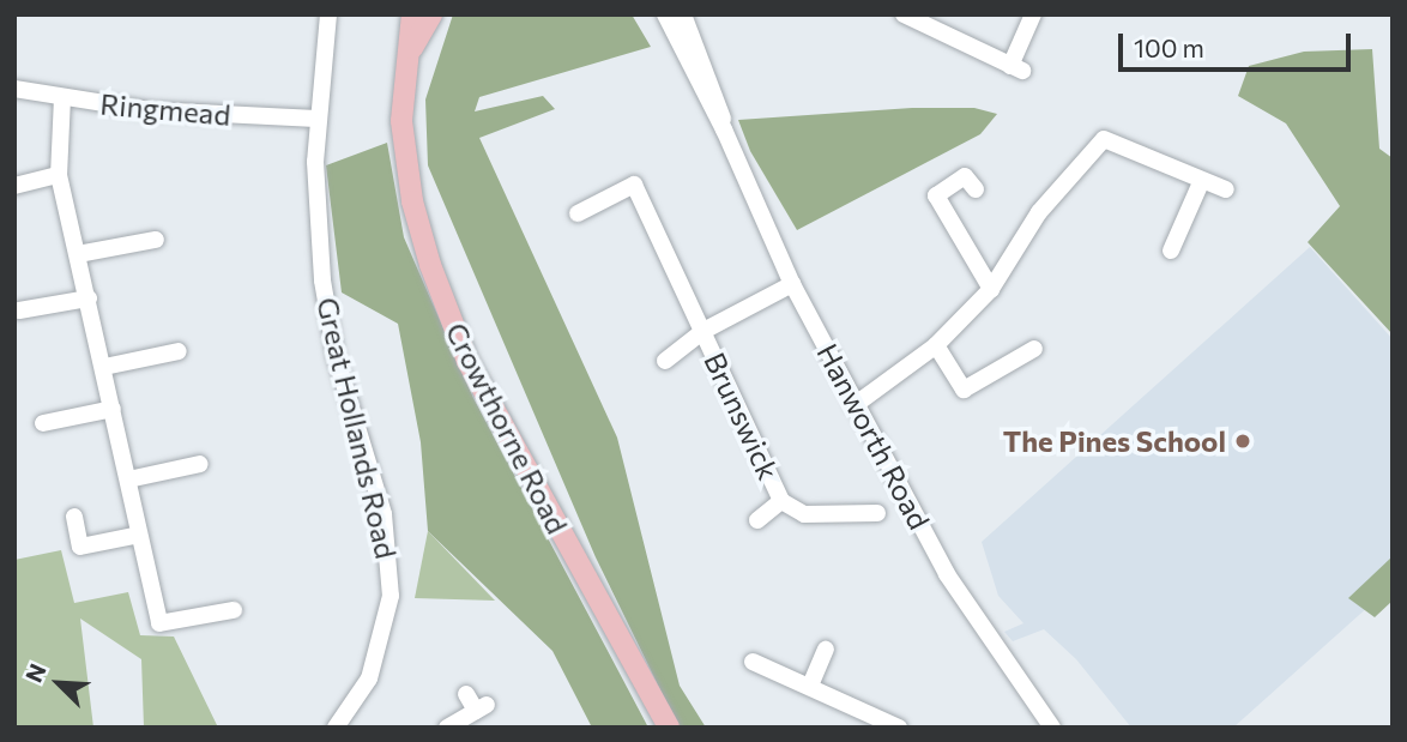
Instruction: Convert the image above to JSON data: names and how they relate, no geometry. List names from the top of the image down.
{
  "streets": {
    "main road": ["Crowthorne Road"],
    "street": [
      "Ringmead",
      "Brunswick",
      "Great Hollands Road",
      "Hanworth Road"
    ]
  },
  "crossings": [
    ["Ringmead", "Great Hollands Road"],
    ["Brunswick", "Hanworth Road"]
  ],
  "places": ["The Pines School"],
  "scale_bar": "100 m",
  "north": "top left"
}
